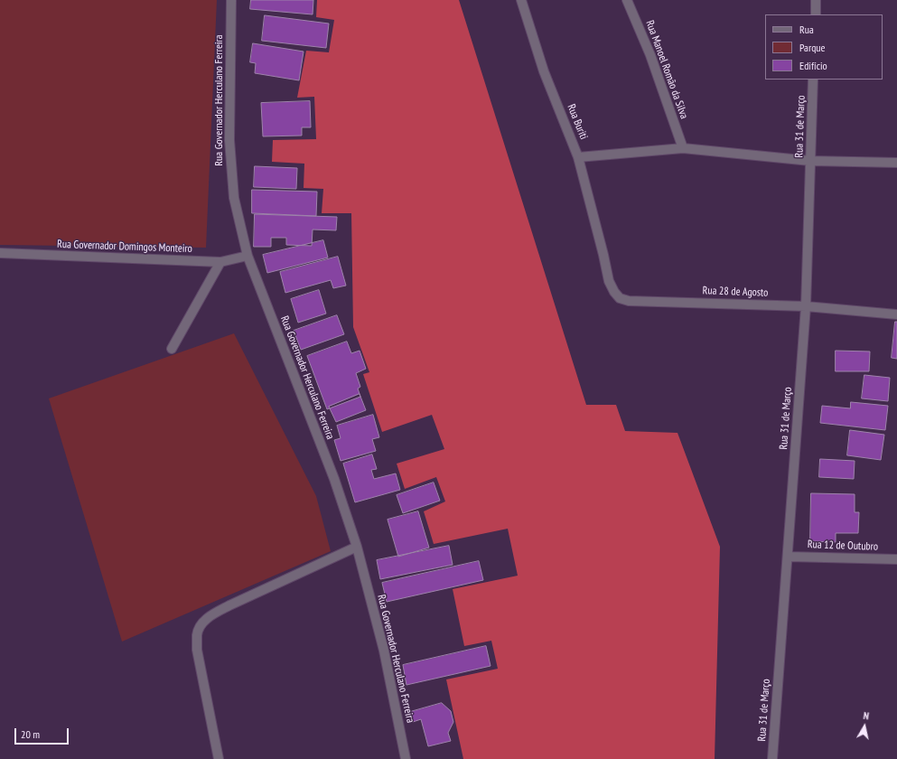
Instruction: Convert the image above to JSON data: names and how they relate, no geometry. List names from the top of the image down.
{
  "streets": {
    "street": [
      "Rua Manoel Romão da Silva",
      "Rua Governador Herculano Ferreira",
      "Rua Buriti",
      "Rua 31 de Março",
      "Rua Governador Domingos Monteiro",
      "Rua 28 de Agosto",
      "Rua 12 de Outubro"
    ]
  },
  "crossings": [
    ["Rua Governador Herculano Ferreira", "Rua Governador Domingos Monteiro"],
    ["Rua Buriti", "Rua 28 de Agosto"],
    ["Rua 31 de Março", "Rua 28 de Agosto"],
    ["Rua 31 de Março", "Rua 12 de Outubro"]
  ],
  "legend": ["Rua", "Parque", "Edifício"],
  "scale_bar": "20 m",
  "north": "top"
}
